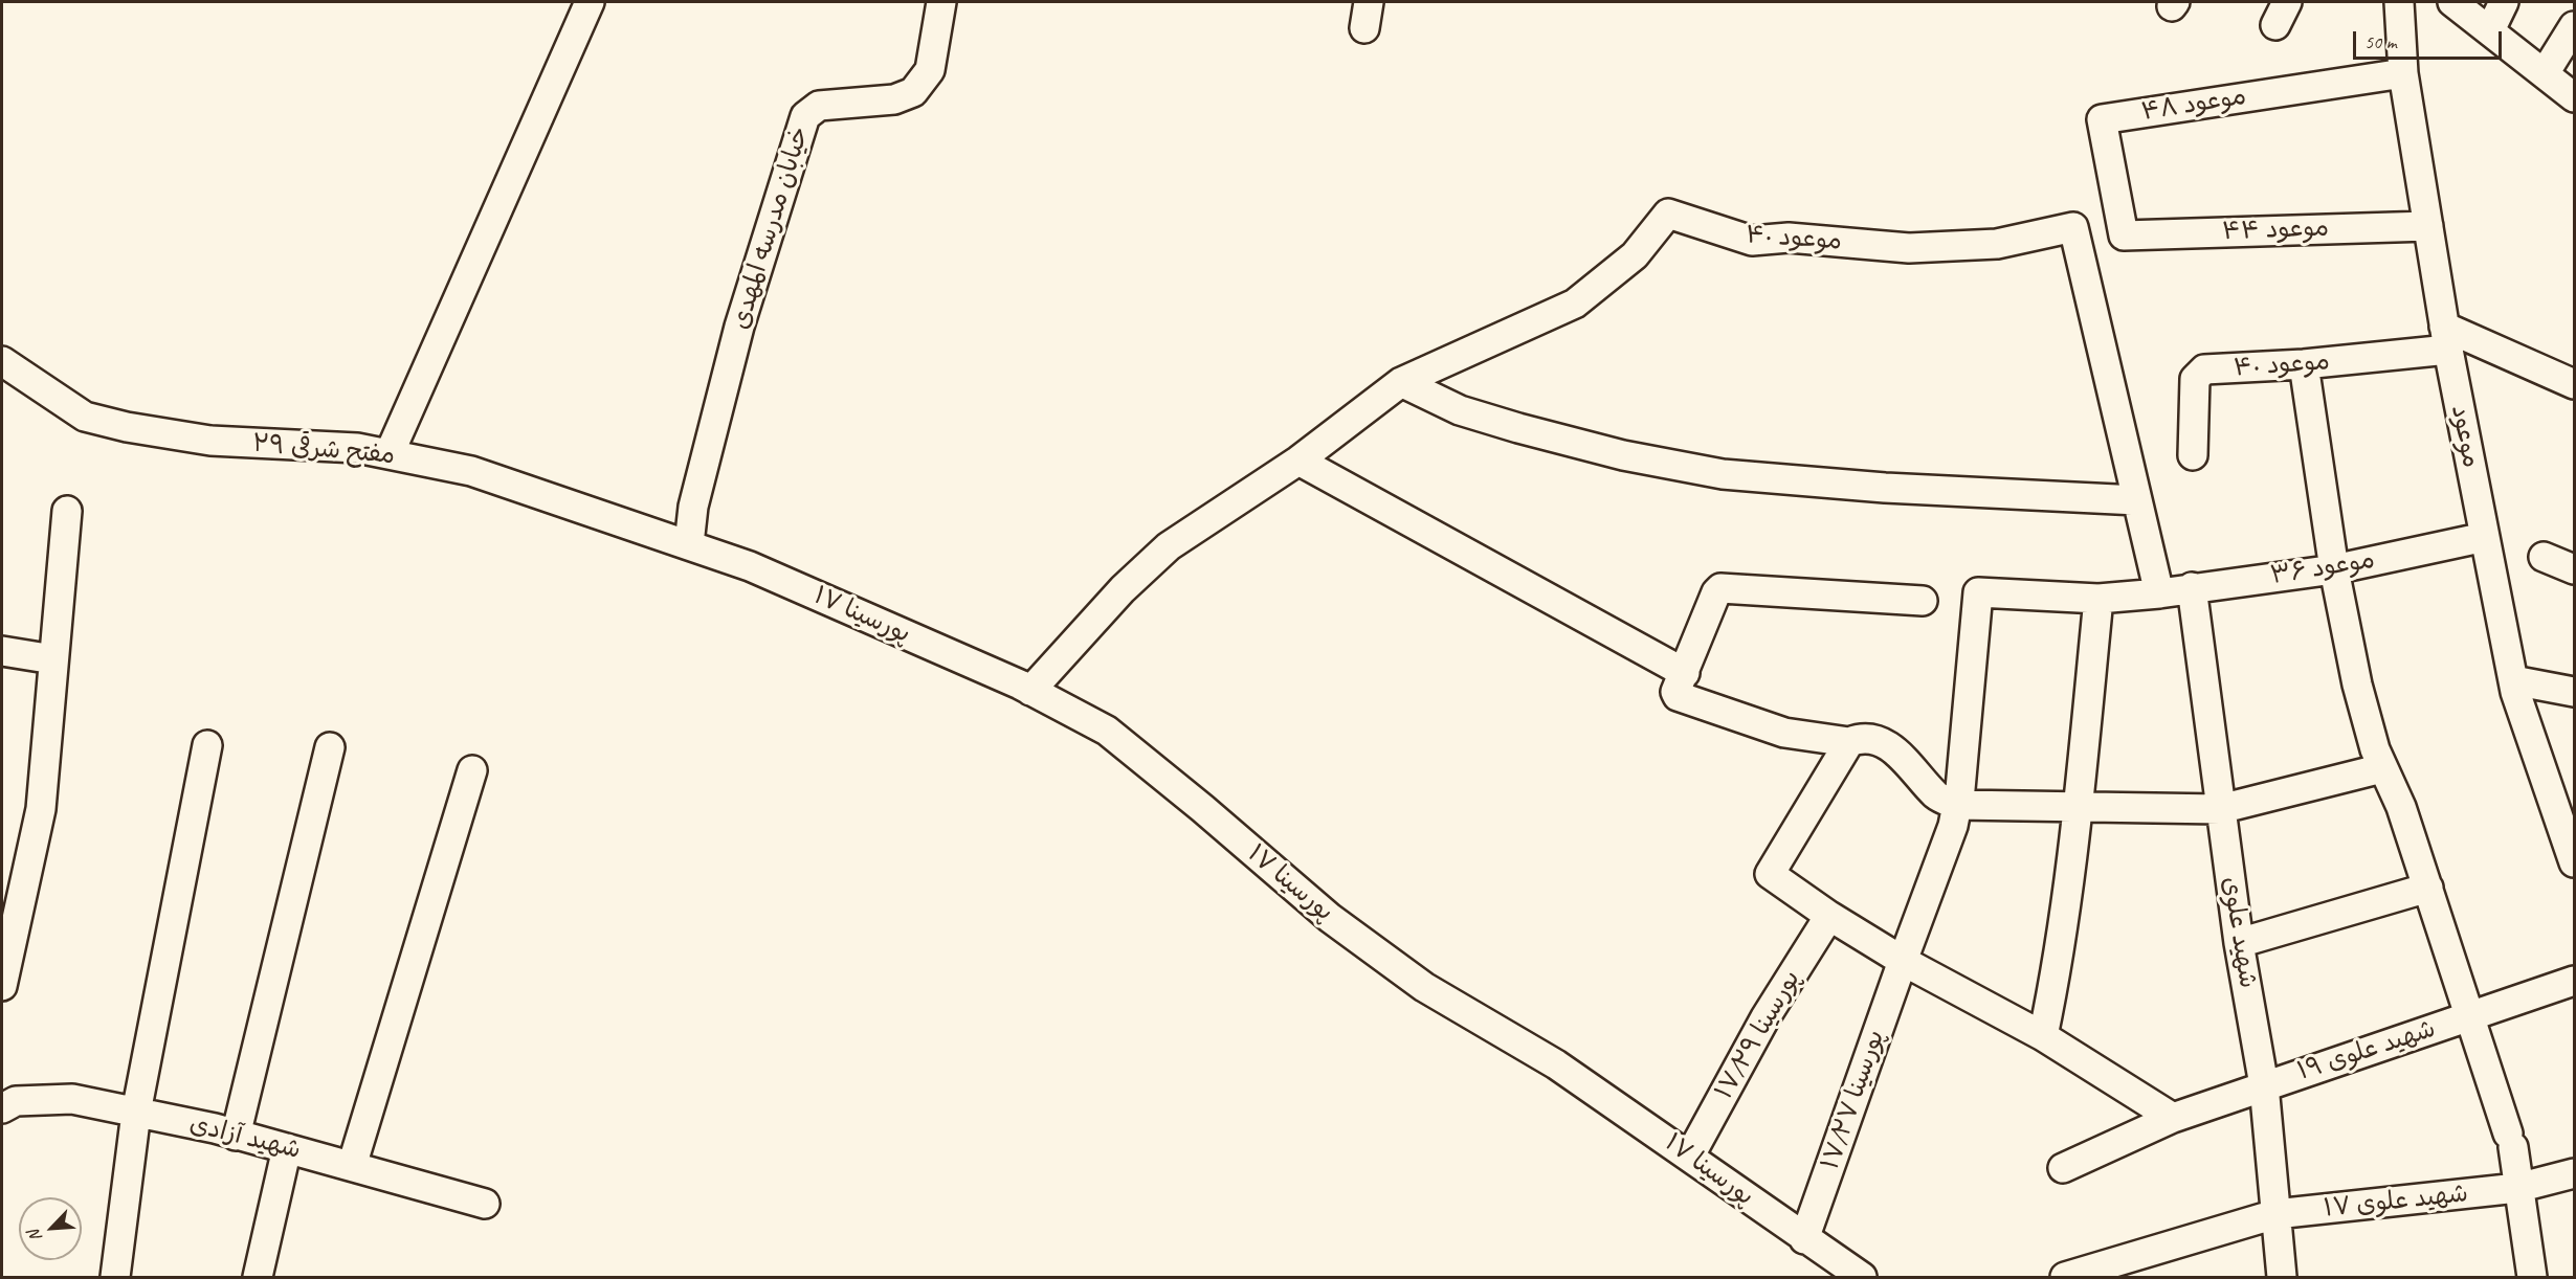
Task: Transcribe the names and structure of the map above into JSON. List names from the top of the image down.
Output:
{
  "streets": {
    "street": [
      "موعود ۴۸",
      "خیابان مدرسه المهدی",
      "موعود ۴۴",
      "موعود ۴۰",
      "موعود",
      "مفتح شرقی ۲۹",
      "موعود ۳۶",
      "پورسینا ۱۷",
      "شهید علوی",
      "پورسینا ۱۷/۲۹",
      "شهید علوی ۱۹",
      "پورسینا ۱۷/۲۷",
      "شهید آزادی",
      "شهید علوی ۱۷"
    ]
  },
  "crossings": [
    ["موعود ۴۸", "موعود ۴۴"],
    ["موعود ۴۸", "موعود"],
    ["خیابان مدرسه المهدی", "مفتح شرقی ۲۹"],
    ["خیابان مدرسه المهدی", "پورسینا ۱۷"],
    ["موعود ۴۴", "موعود"],
    ["موعود ۴۰", "موعود"],
    ["موعود", "موعود ۳۶"],
    ["مفتح شرقی ۲۹", "پورسینا ۱۷"],
    ["موعود ۳۶", "شهید علوی"],
    ["موعود ۳۶", "پورسینا ۱۷/۲۷"],
    ["پورسینا ۱۷", "پورسینا ۱۷/۲۹"],
    ["پورسینا ۱۷", "پورسینا ۱۷/۲۷"],
    ["شهید علوی", "شهید علوی ۱۹"],
    ["شهید علوی", "شهید علوی ۱۷"]
  ],
  "scale_bar": "50 m",
  "north": "bottom left"
}
